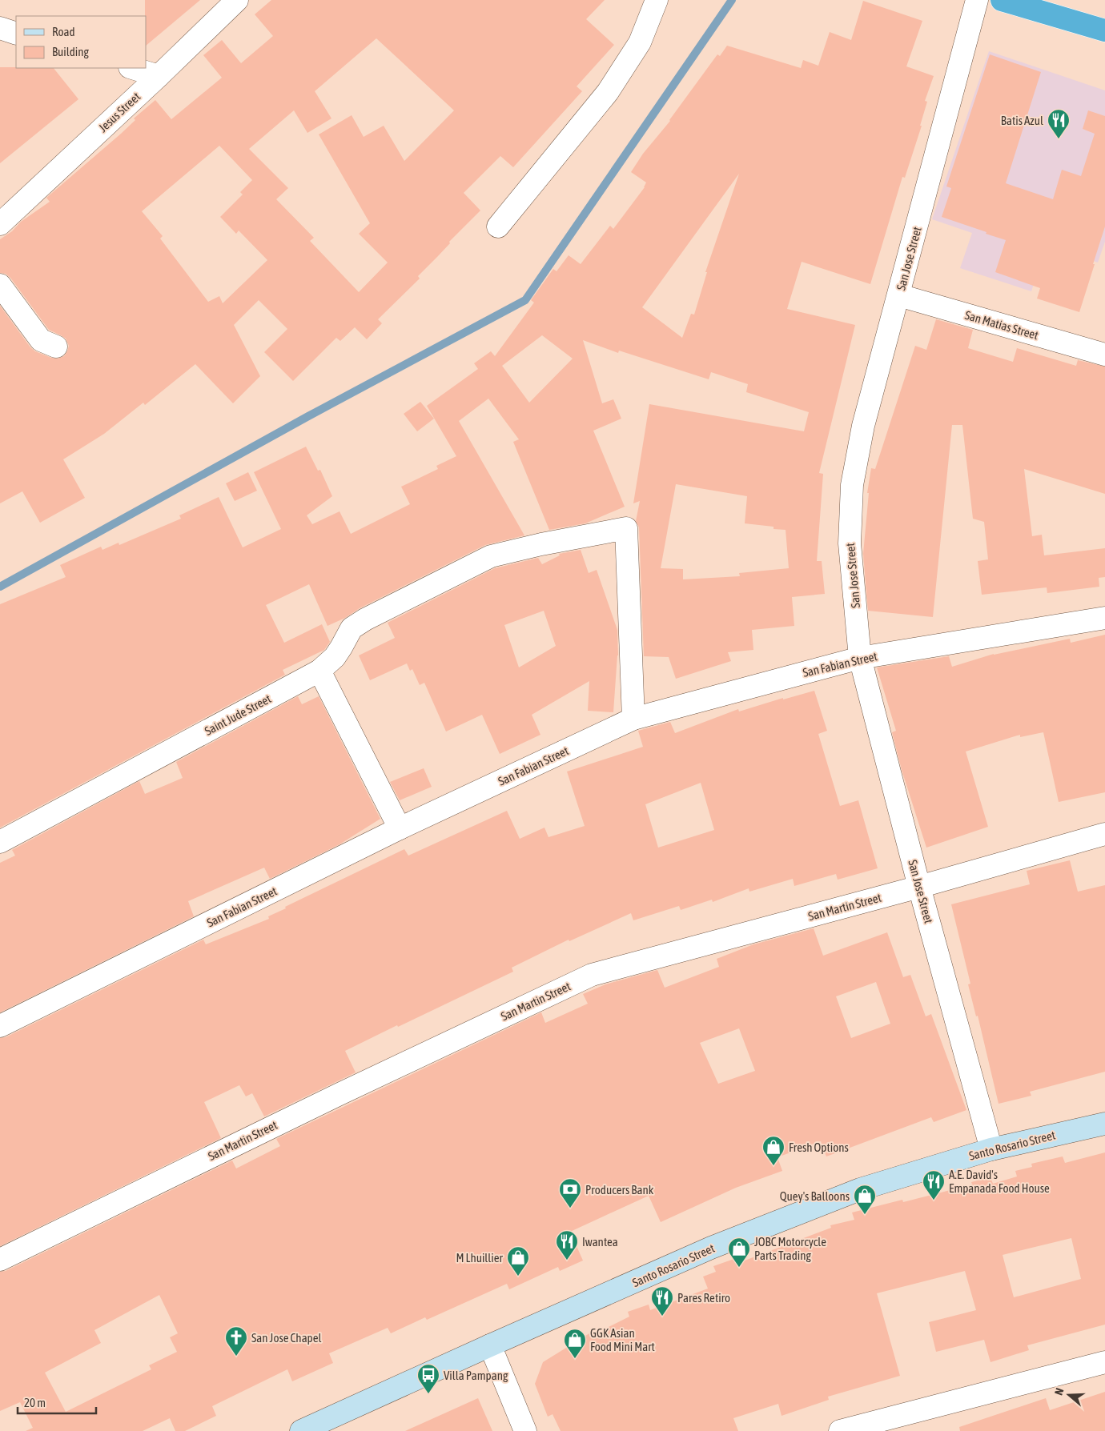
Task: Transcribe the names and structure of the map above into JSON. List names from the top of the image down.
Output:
{
  "streets": {
    "main road": ["Santo Rosario Street"],
    "street": [
      "Jesus Street",
      "San Jose Street",
      "San Matias Street",
      "San Fabian Street",
      "Saint Jude Street",
      "San Martin Street"
    ]
  },
  "crossings": [
    ["San Jose Street", "San Matias Street"],
    ["San Jose Street", "San Fabian Street"],
    ["San Jose Street", "San Martin Street"],
    ["San Jose Street", "Santo Rosario Street"],
    ["San Fabian Street", "Saint Jude Street"]
  ],
  "places": {
    "restaurant": [
      "Batis Azul",
      "A.E. David's Empanada Food House",
      "Iwantea",
      "Pares Retiro"
    ],
    "shop": [
      "Fresh Options",
      "Quey's Balloons",
      "JOBC Motorcycle Parts Trading",
      "M Lhuillier",
      "GGK Asian Food Mini Mart"
    ],
    "bank": ["Producers Bank"],
    "church": ["San Jose Chapel"],
    "bus stop": ["Villa Pampang"]
  },
  "legend": ["Road", "Building"],
  "scale_bar": "20 m",
  "north": "left"
}
